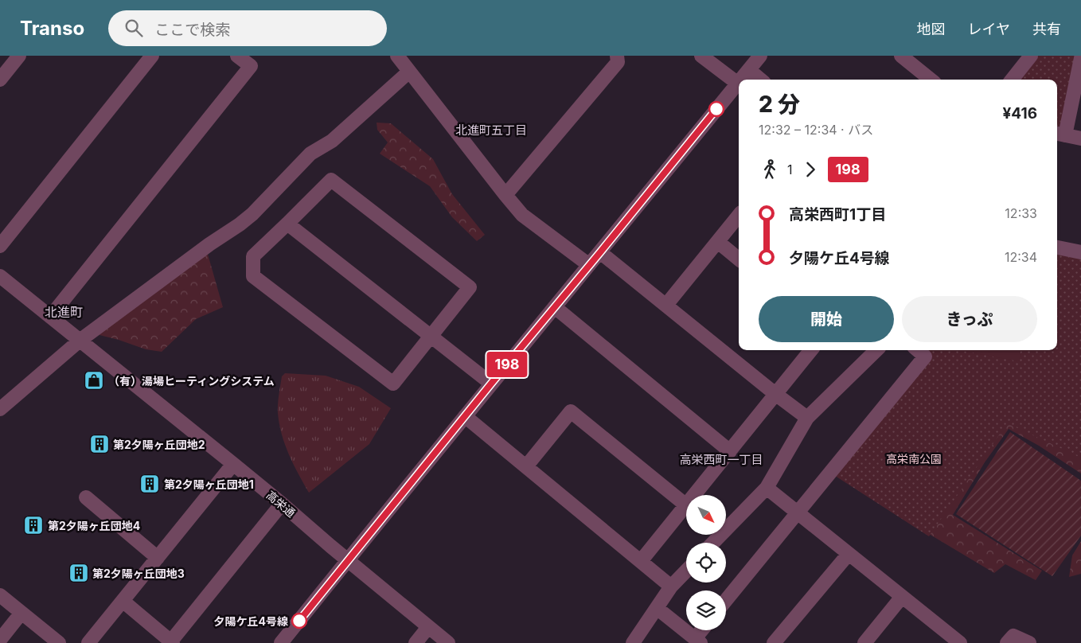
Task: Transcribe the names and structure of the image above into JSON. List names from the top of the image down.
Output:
{
  "streets": {
    "street": ["高栄通"]
  },
  "districts": ["北進町五丁目", "北進町", "高栄西町一丁目"],
  "parks": ["高栄南公園"],
  "places": {
    "shop": ["（有）湯場ヒーティングシステム"],
    "building": [
      "第2夕陽ヶ丘団地2",
      "第2夕陽ヶ丘団地1",
      "第2夕陽ヶ丘団地4",
      "第2夕陽ヶ丘団地3"
    ],
    "other": ["夕陽ケ丘4号線"]
  },
  "lines": ["bus line 198"],
  "north": "bottom right",
  "page": {
    "header": "Transo",
    "search": "ここで検索",
    "nav": ["地図", "レイヤ", "共有"],
    "on_map": "198",
    "heading": ["2 分", "12:32 – 12:34 · バス", "¥416"],
    "legs": ["1", "198"],
    "list": [
      {
        "name": "高栄西町1丁目",
        "value": "12:33"
      },
      {
        "name": "夕陽ケ丘4号線",
        "value": "12:34"
      }
    ],
    "buttons": ["開始", "きっぷ"]
  }
}
